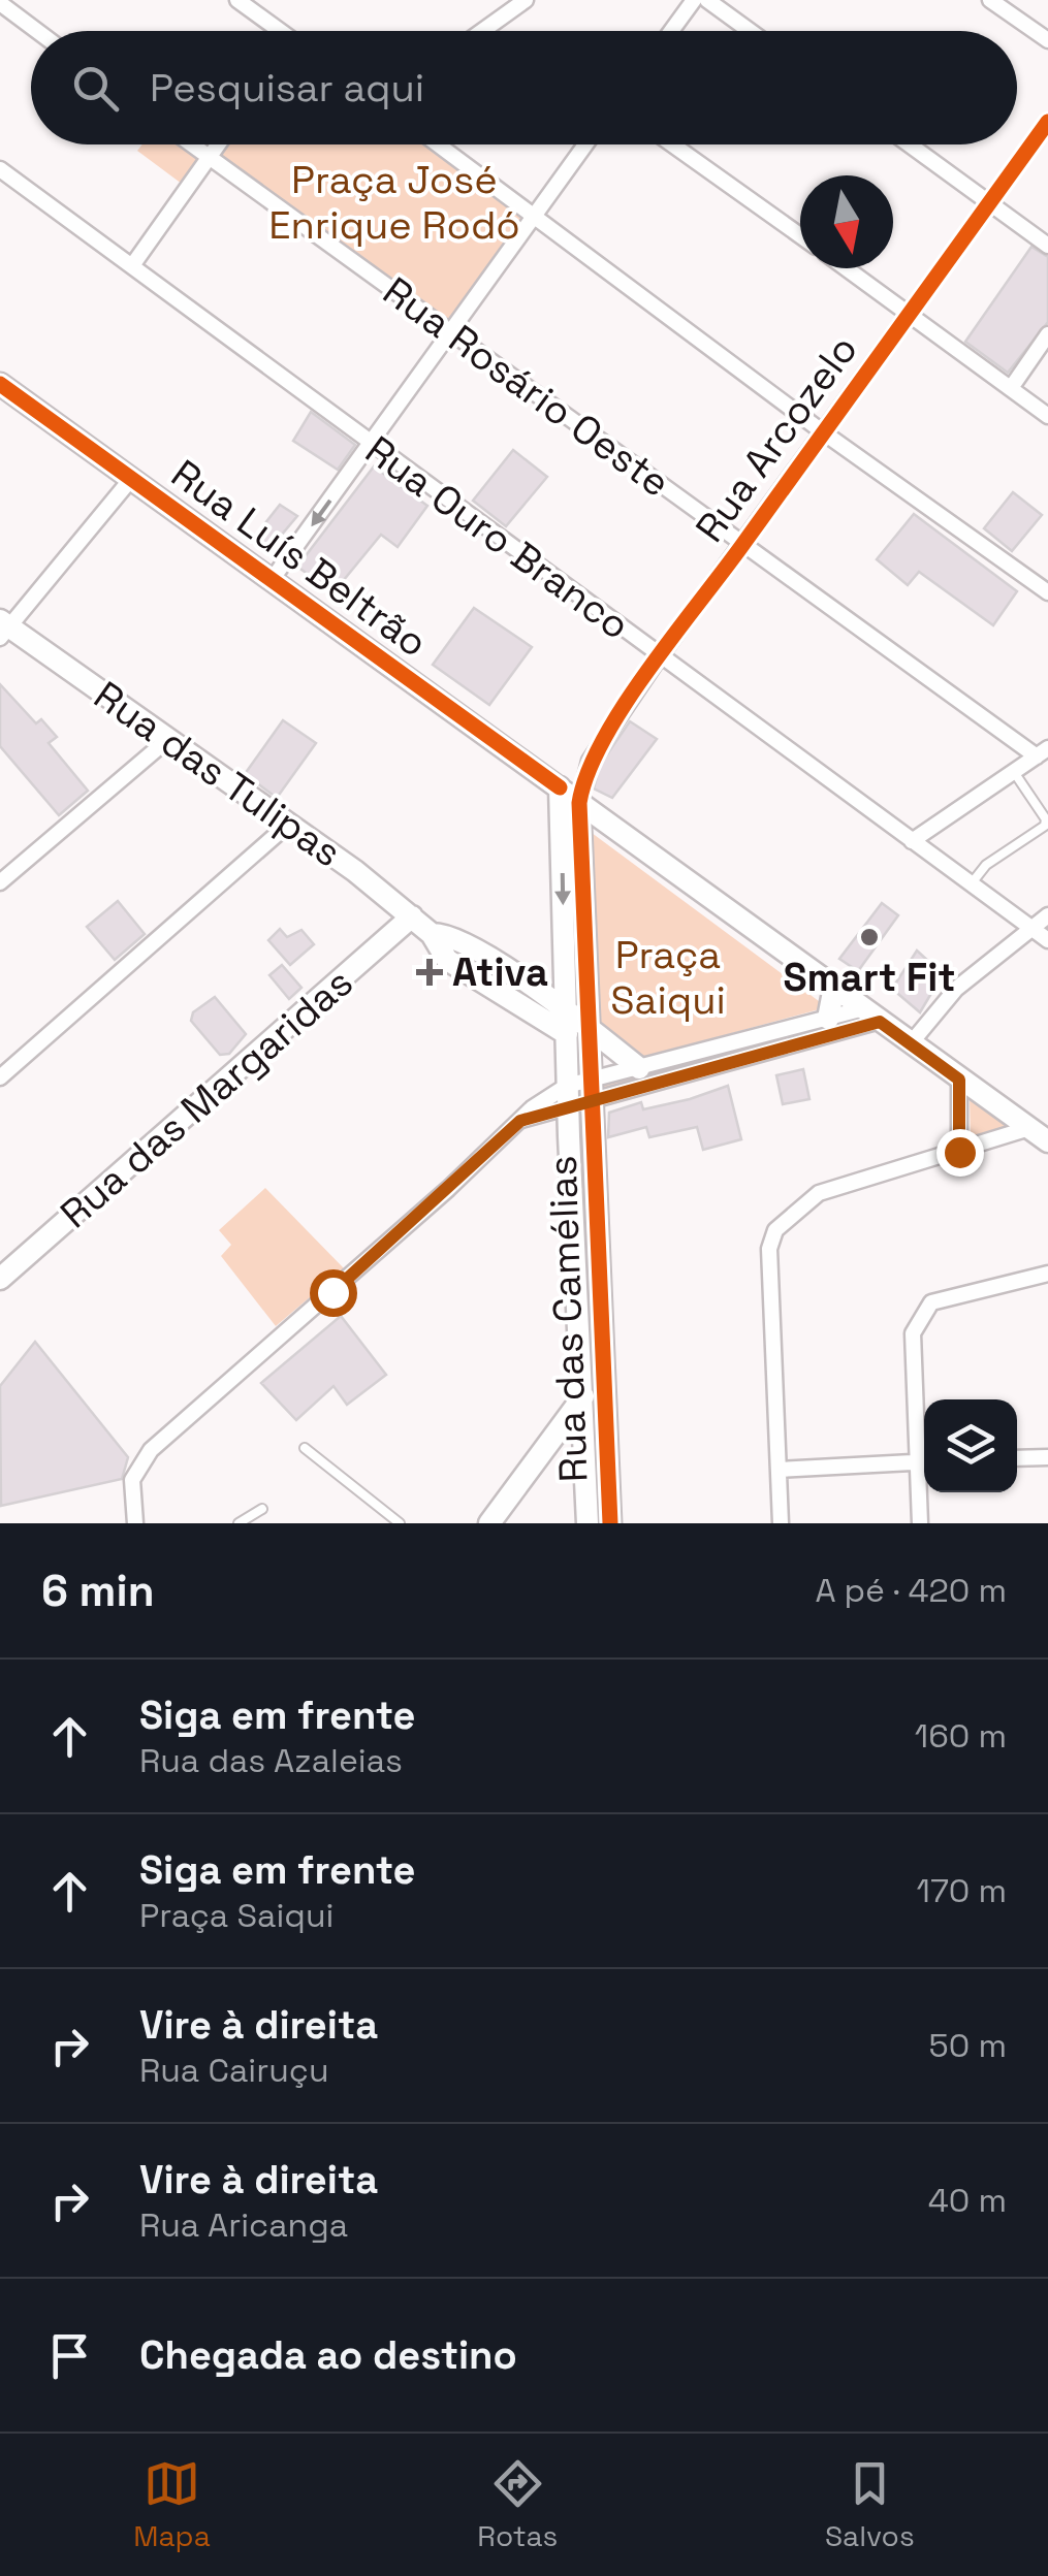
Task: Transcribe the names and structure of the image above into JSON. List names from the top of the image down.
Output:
{
  "streets": {
    "street": [
      "Rua Rosário Oeste",
      "Rua Arcozelo",
      "Rua Ouro Branco",
      "Rua Luís Beltrão",
      "Rua das Tulipas",
      "Rua das Margaridas",
      "Rua das Camélias"
    ]
  },
  "crossings": [
    ["Rua Rosário Oeste", "Rua Arcozelo"],
    ["Rua Arcozelo", "Rua Ouro Branco"],
    ["Rua Arcozelo", "Rua Luís Beltrão"],
    ["Rua Arcozelo", "Rua das Camélias"],
    ["Rua Luís Beltrão", "Rua das Camélias"],
    ["Rua das Tulipas", "Rua das Margaridas"],
    ["Rua das Tulipas", "Rua das Camélias"]
  ],
  "parks": ["Praça José Enrique Rodó", "Praça Saiqui"],
  "places": {
    "other": ["Smart Fit"],
    "health": ["Ativa"]
  },
  "north": "bottom",
  "page": {
    "search": "Pesquisar aqui",
    "heading": ["6 min", "A pé · 420 m"],
    "list": [
      ["Siga em frente", "Rua das Azaleias", "160 m"],
      ["Siga em frente", "Praça Saiqui", "170 m"],
      ["Vire à direita", "Rua Cairuçu", "50 m"],
      ["Vire à direita", "Rua Aricanga", "40 m"],
      "Chegada ao destino"
    ],
    "nav": ["Mapa", "Rotas", "Salvos"]
  }
}
